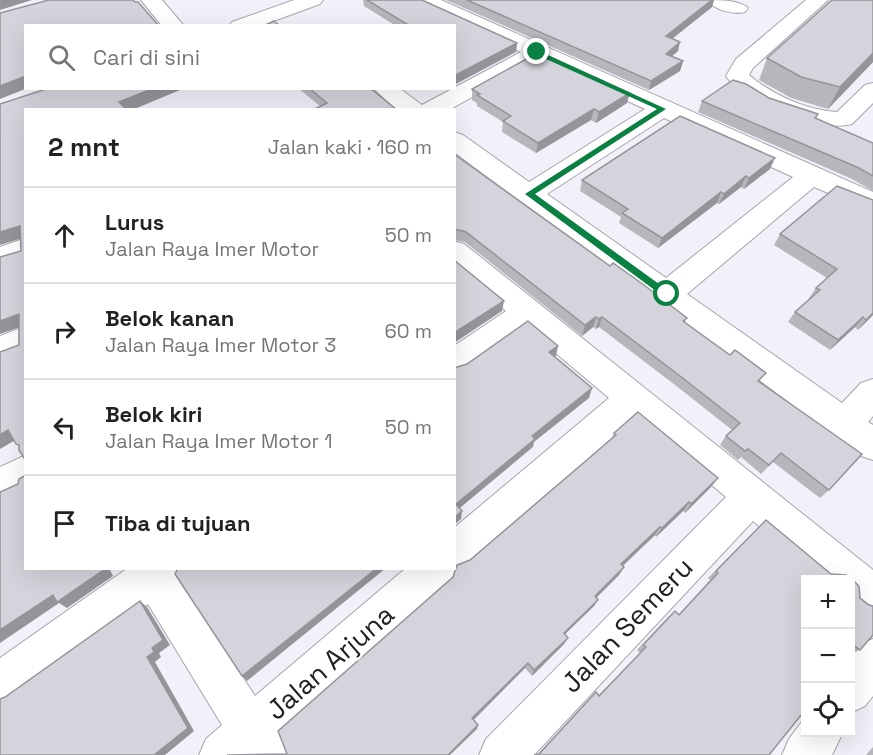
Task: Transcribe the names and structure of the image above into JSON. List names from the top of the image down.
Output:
{
  "streets": {
    "street": ["Jalan Semeru", "Jalan Arjuna"]
  },
  "page": {
    "search": "Cari di sini",
    "heading": ["2 mnt", "Jalan kaki · 160 m"],
    "list": [
      ["Lurus", "Jalan Raya Imer Motor", "50 m"],
      ["Belok kanan", "Jalan Raya Imer Motor 3", "60 m"],
      ["Belok kiri", "Jalan Raya Imer Motor 1", "50 m"],
      "Tiba di tujuan"
    ],
    "map_buttons": ["+", "−"]
  }
}
